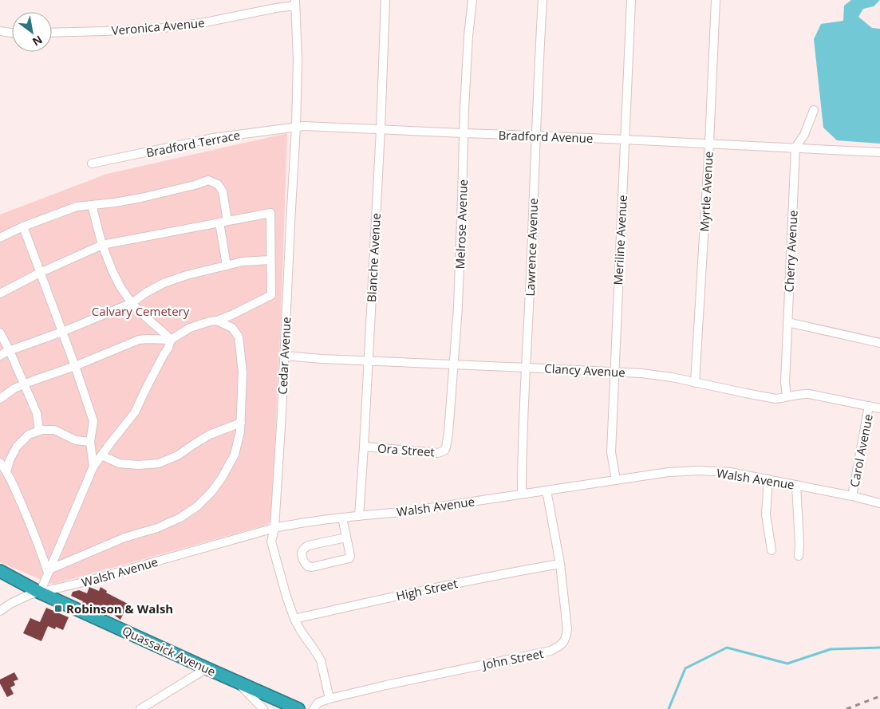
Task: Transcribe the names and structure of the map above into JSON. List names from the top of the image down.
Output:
{
  "streets": {
    "highway": ["Quassaick Avenue"],
    "street": [
      "Veronica Avenue",
      "Bradford Avenue",
      "Bradford Terrace",
      "Myrtle Avenue",
      "Melrose Avenue",
      "Meriline Avenue",
      "Lawrence Avenue",
      "Cherry Avenue",
      "Blanche Avenue",
      "Cedar Avenue",
      "Clancy Avenue",
      "Ora Street",
      "Carol Avenue",
      "Walsh Avenue",
      "High Street",
      "John Street"
    ]
  },
  "crossings": [
    ["Veronica Avenue", "Cedar Avenue"],
    ["Bradford Avenue", "Bradford Terrace"],
    ["Bradford Avenue", "Myrtle Avenue"],
    ["Bradford Avenue", "Melrose Avenue"],
    ["Bradford Avenue", "Meriline Avenue"],
    ["Bradford Avenue", "Lawrence Avenue"],
    ["Bradford Avenue", "Cherry Avenue"],
    ["Bradford Avenue", "Blanche Avenue"],
    ["Bradford Avenue", "Cedar Avenue"],
    ["Bradford Terrace", "Cedar Avenue"],
    ["Myrtle Avenue", "Clancy Avenue"],
    ["Melrose Avenue", "Clancy Avenue"],
    ["Melrose Avenue", "Ora Street"],
    ["Meriline Avenue", "Clancy Avenue"],
    ["Meriline Avenue", "Walsh Avenue"],
    ["Lawrence Avenue", "Clancy Avenue"],
    ["Lawrence Avenue", "Walsh Avenue"],
    ["Cherry Avenue", "Clancy Avenue"],
    ["Blanche Avenue", "Clancy Avenue"],
    ["Blanche Avenue", "Ora Street"],
    ["Blanche Avenue", "Walsh Avenue"],
    ["Cedar Avenue", "Clancy Avenue"],
    ["Cedar Avenue", "Walsh Avenue"],
    ["Cedar Avenue", "High Street"],
    ["Cedar Avenue", "John Street"],
    ["Clancy Avenue", "Carol Avenue"],
    ["Carol Avenue", "Walsh Avenue"],
    ["Walsh Avenue", "Quassaick Avenue"],
    ["Walsh Avenue", "John Street"],
    ["High Street", "John Street"]
  ],
  "parks": ["Calvary Cemetery"],
  "places": {
    "transit": ["Robinson & Walsh"]
  },
  "north": "bottom right"
}
